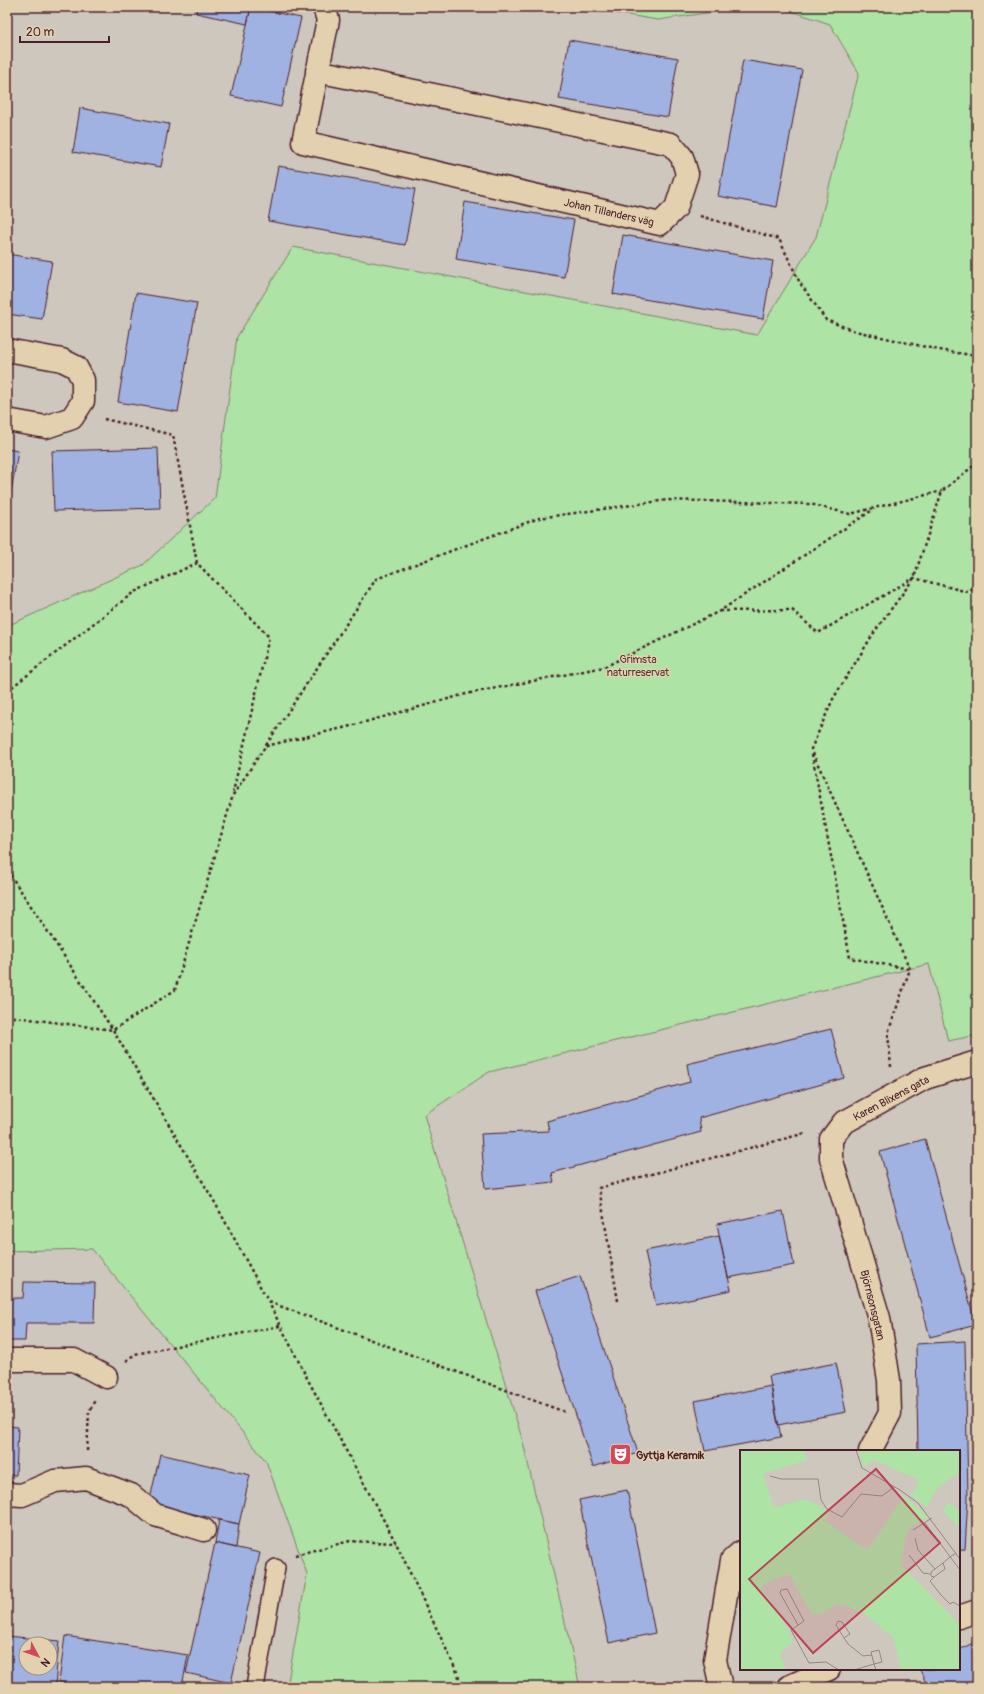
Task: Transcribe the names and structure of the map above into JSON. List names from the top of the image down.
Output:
{
  "streets": {
    "street": ["Johan Tillanders väg", "Karen Blixens gata", "Björnsonsgatan"]
  },
  "crossings": [
    ["Karen Blixens gata", "Björnsonsgatan"]
  ],
  "parks": ["Grimsta naturreservat"],
  "places": {
    "theatre": ["Gyttja Keramik"]
  },
  "scale_bar": "20 m",
  "north": "bottom right"
}
